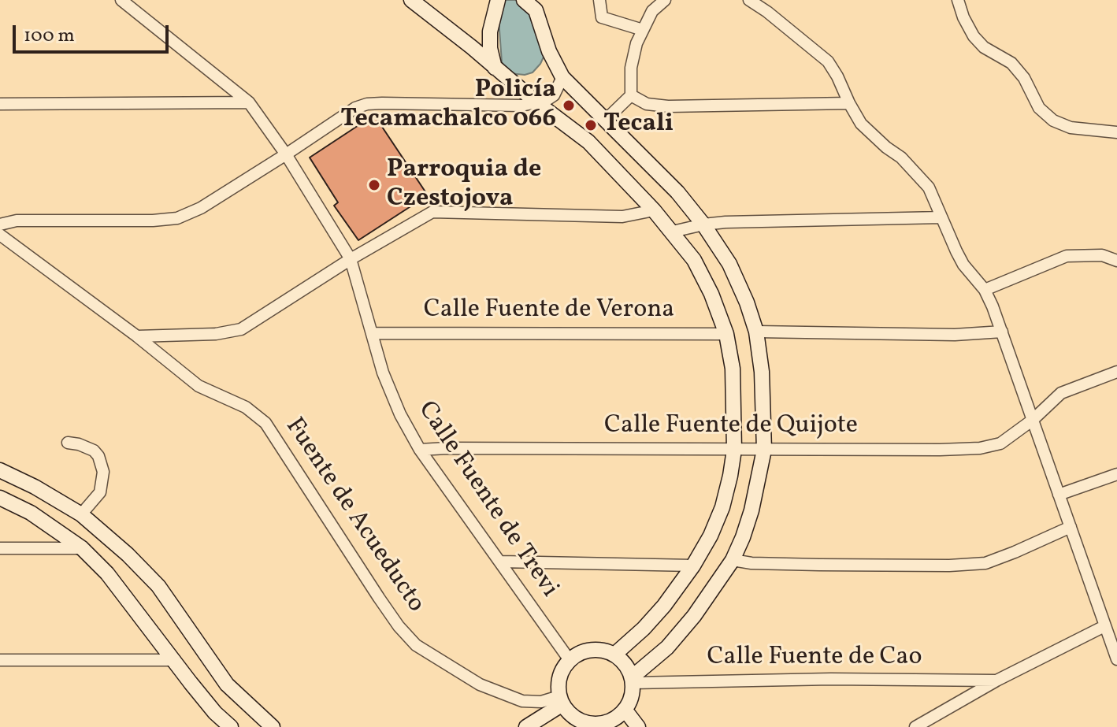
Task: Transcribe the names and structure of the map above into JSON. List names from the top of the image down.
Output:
{
  "streets": {
    "street": [
      "Calle Fuente de Verona",
      "Calle Fuente de Quijote",
      "Calle Fuente de Trevi",
      "Fuente de Acueducto",
      "Calle Fuente de Cao"
    ]
  },
  "crossings": [
    ["Calle Fuente de Verona", "Calle Fuente de Trevi"],
    ["Calle Fuente de Quijote", "Calle Fuente de Trevi"],
    ["Calle Fuente de Trevi", "Fuente de Acueducto"],
    ["Calle Fuente de Trevi", "Calle Fuente de Cao"],
    ["Fuente de Acueducto", "Calle Fuente de Cao"]
  ],
  "places": ["Policía Tecamachalco 066", "Tecali", "Parroquia de Czestojova"],
  "scale_bar": "100 m"
}
